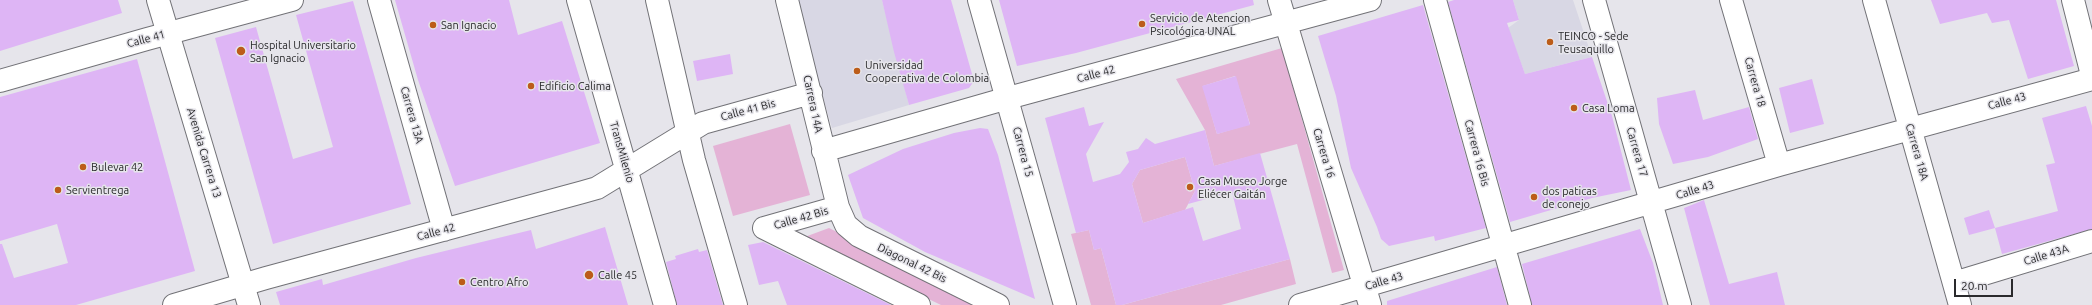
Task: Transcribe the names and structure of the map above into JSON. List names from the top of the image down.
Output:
{
  "streets": {
    "street": [
      "Calle 41",
      "Calle 42",
      "Carrera 18",
      "Calle 43",
      "Carrera 14A",
      "Calle 41 Bis",
      "Carrera 13A",
      "TransMilenio",
      "Carrera 15",
      "Carrera 17",
      "Carrera 18A",
      "Avenida Carrera 13",
      "Carrera 16",
      "Carrera 16 Bis",
      "Calle 42 Bis",
      "Calle 43A",
      "Diagonal 42 Bis"
    ]
  },
  "crossings": [
    ["Calle 41", "Avenida Carrera 13"],
    ["Calle 42", "Carrera 14A"],
    ["Calle 42", "Calle 41 Bis"],
    ["Calle 42", "Carrera 13A"],
    ["Calle 42", "TransMilenio"],
    ["Calle 42", "Carrera 15"],
    ["Calle 42", "Avenida Carrera 13"],
    ["Calle 42", "Carrera 16"],
    ["Carrera 18", "Calle 43"],
    ["Calle 43", "Carrera 17"],
    ["Calle 43", "Carrera 18A"],
    ["Calle 43", "Carrera 16"],
    ["Calle 43", "Carrera 16 Bis"],
    ["Carrera 14A", "Calle 41 Bis"],
    ["Carrera 14A", "Calle 42 Bis"],
    ["Carrera 14A", "Diagonal 42 Bis"],
    ["Carrera 18A", "Calle 43A"],
    ["Calle 42 Bis", "Diagonal 42 Bis"]
  ],
  "places": [
    "Servicio de Atencion Psicológica UNAL",
    "San Ignacio",
    "TEINCO - Sede Teusaquillo",
    "Hospital Universitario San Ignacio",
    "Universidad Cooperativa de Colombia",
    "Edificio Calima",
    "Casa Loma",
    "Bulevar 42",
    "Casa Museo Jorge Eliécer Gaitán",
    "Servientrega",
    "dos paticas de conejo",
    "Calle 45",
    "Centro Afro"
  ],
  "scale_bar": "20 m"
}
